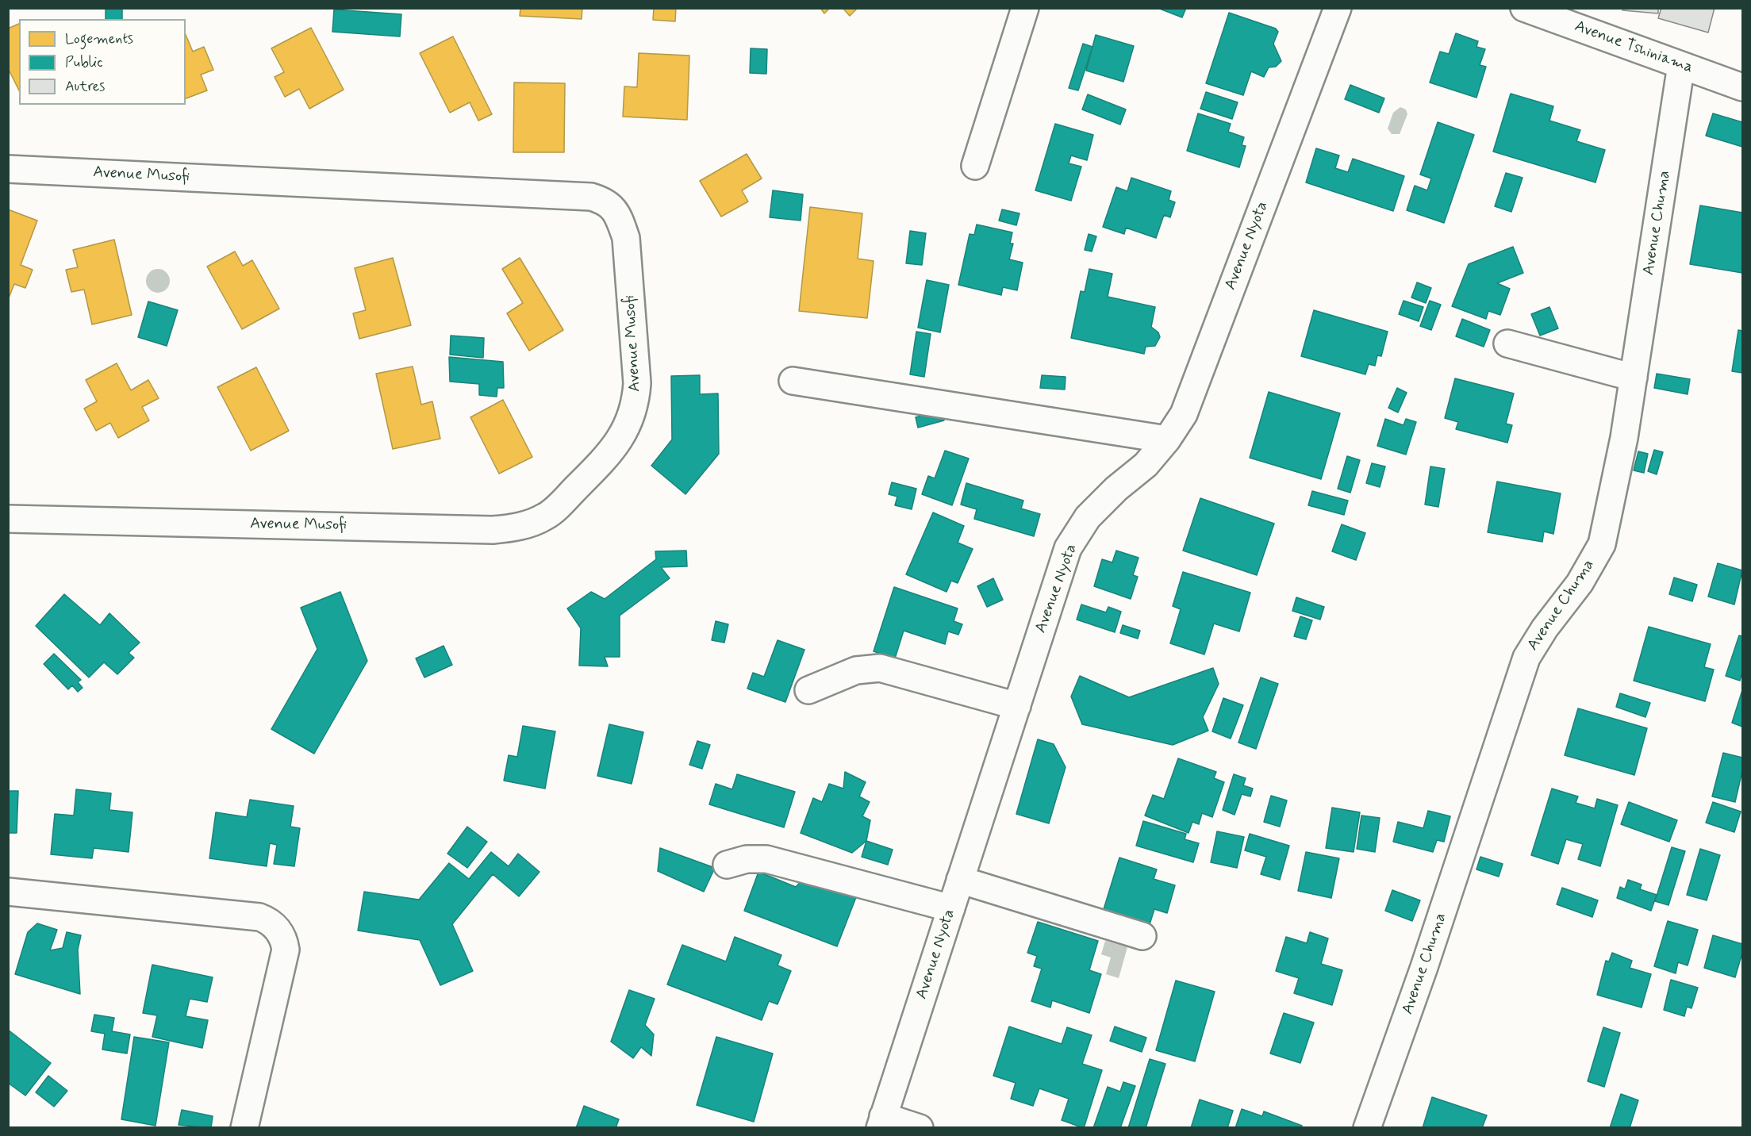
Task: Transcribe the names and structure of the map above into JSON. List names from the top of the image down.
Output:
{
  "streets": {
    "street": [
      "Avenue Tshiniama",
      "Avenue Musofi",
      "Avenue Chuma",
      "Avenue Nyota"
    ]
  },
  "crossings": [
    ["Avenue Tshiniama", "Avenue Chuma"]
  ],
  "legend": ["Logements", "Public", "Autres"]
}
